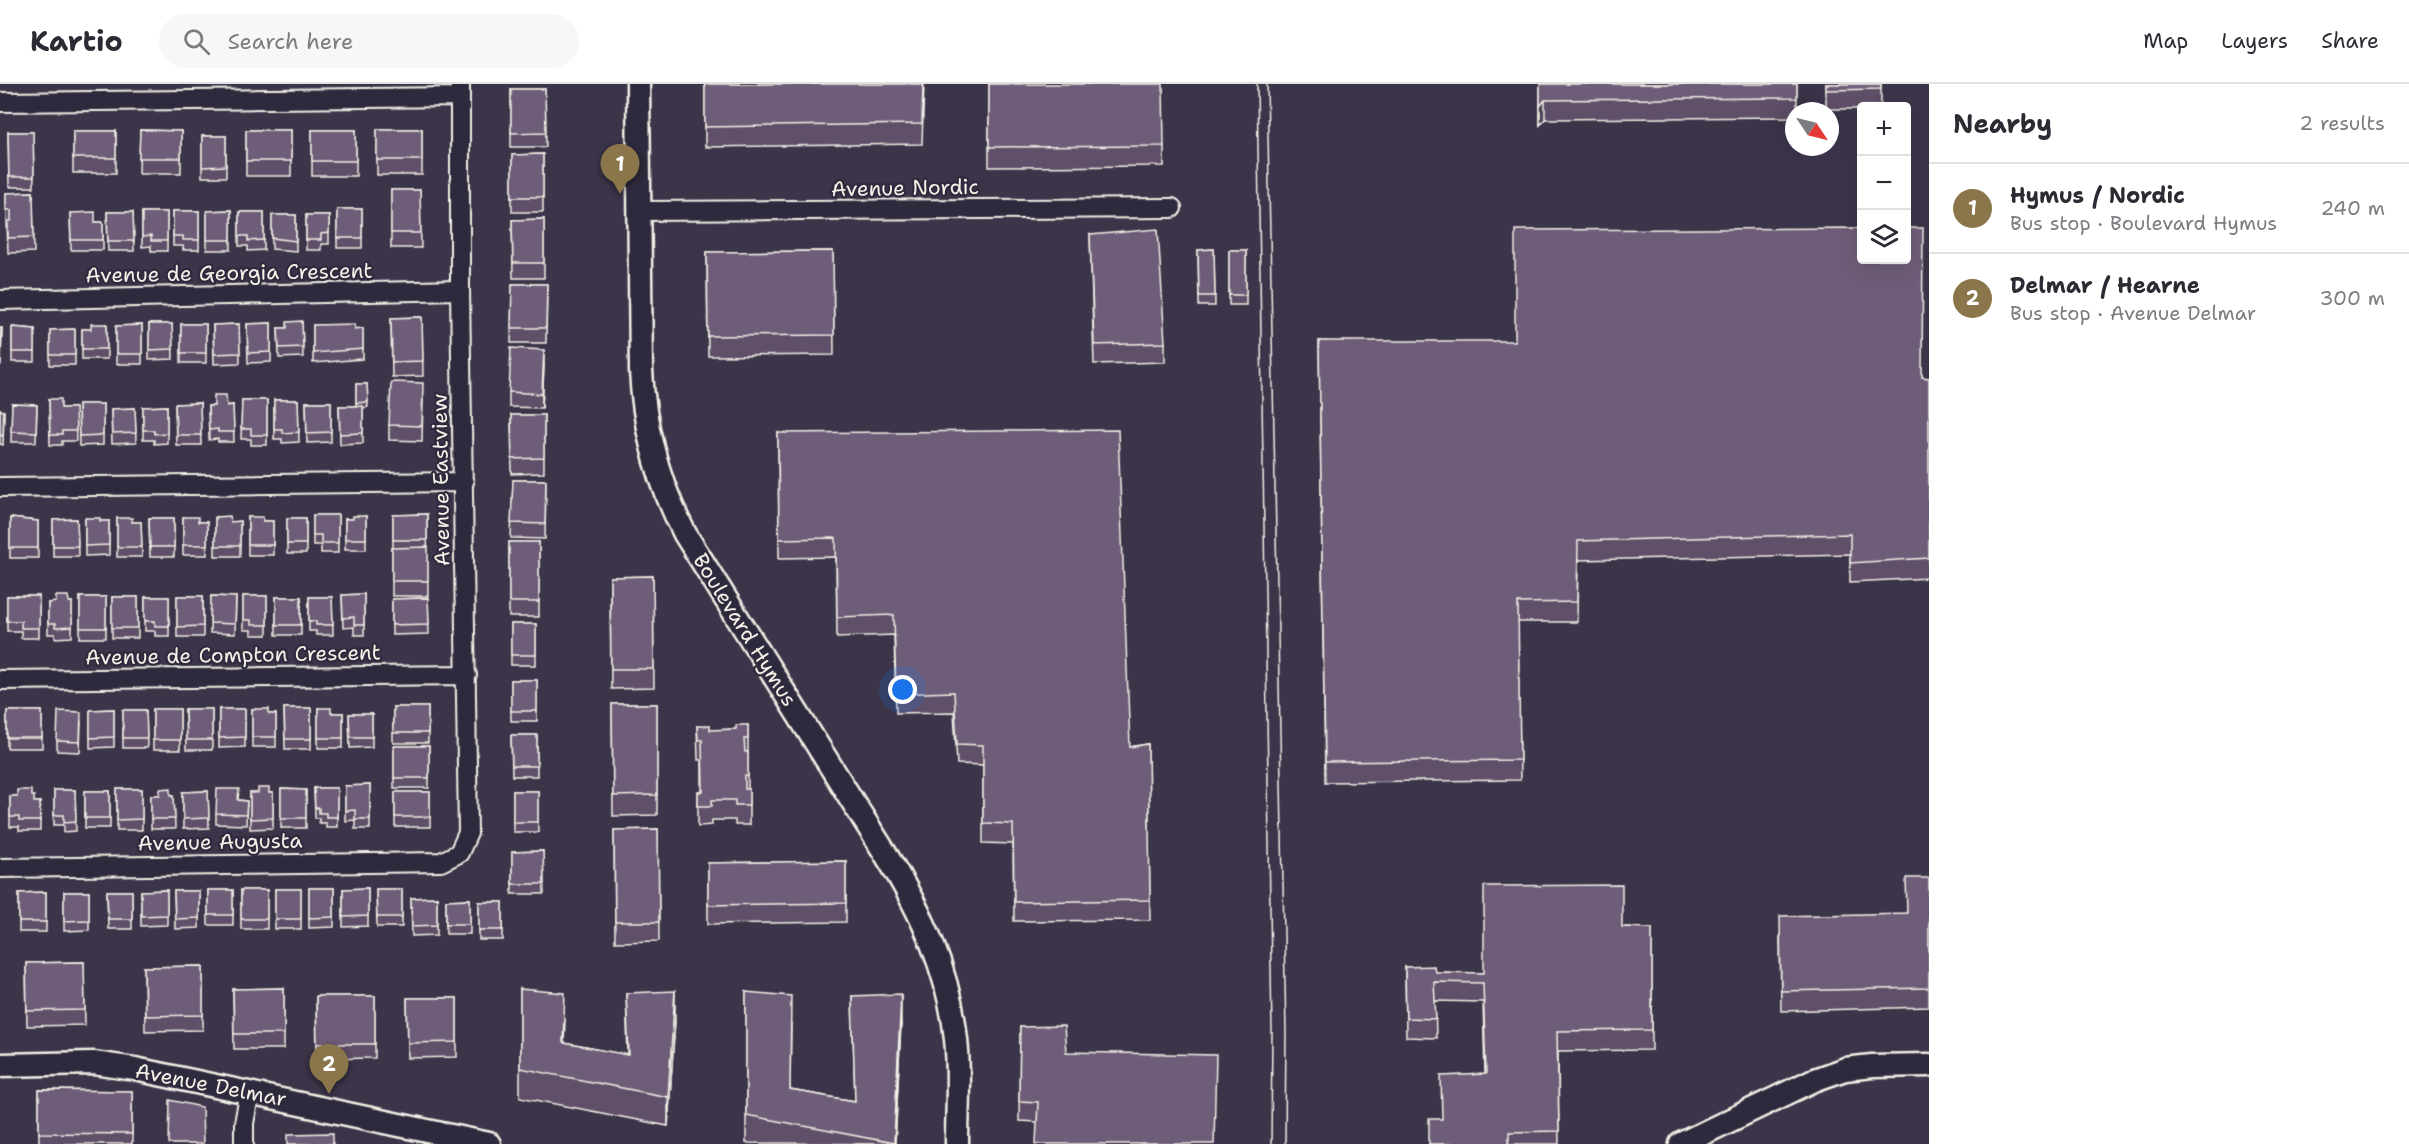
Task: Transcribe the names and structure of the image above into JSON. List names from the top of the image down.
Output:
{
  "streets": {
    "street": [
      "Avenue Nordic",
      "Avenue de Georgia Crescent",
      "Avenue Eastview",
      "Boulevard Hymus",
      "Avenue de Compton Crescent",
      "Avenue Augusta",
      "Avenue Delmar"
    ]
  },
  "crossings": [
    ["Avenue Nordic", "Boulevard Hymus"],
    ["Avenue de Georgia Crescent", "Avenue Eastview"],
    ["Avenue Eastview", "Avenue de Compton Crescent"],
    ["Avenue Eastview", "Avenue Augusta"]
  ],
  "north": "bottom right",
  "page": {
    "header": "Kartio",
    "search": "Search here",
    "nav": ["Map", "Layers", "Share"],
    "heading": ["Nearby", "2 results"],
    "map_buttons": ["+", "−"],
    "pins": ["1", "2"],
    "list": [
      {
        "mark": "1",
        "name": "Hymus / Nordic",
        "note": "Bus stop · Boulevard Hymus",
        "value": "240 m"
      },
      {
        "mark": "2",
        "name": "Delmar / Hearne",
        "note": "Bus stop · Avenue Delmar",
        "value": "300 m"
      }
    ]
  }
}
